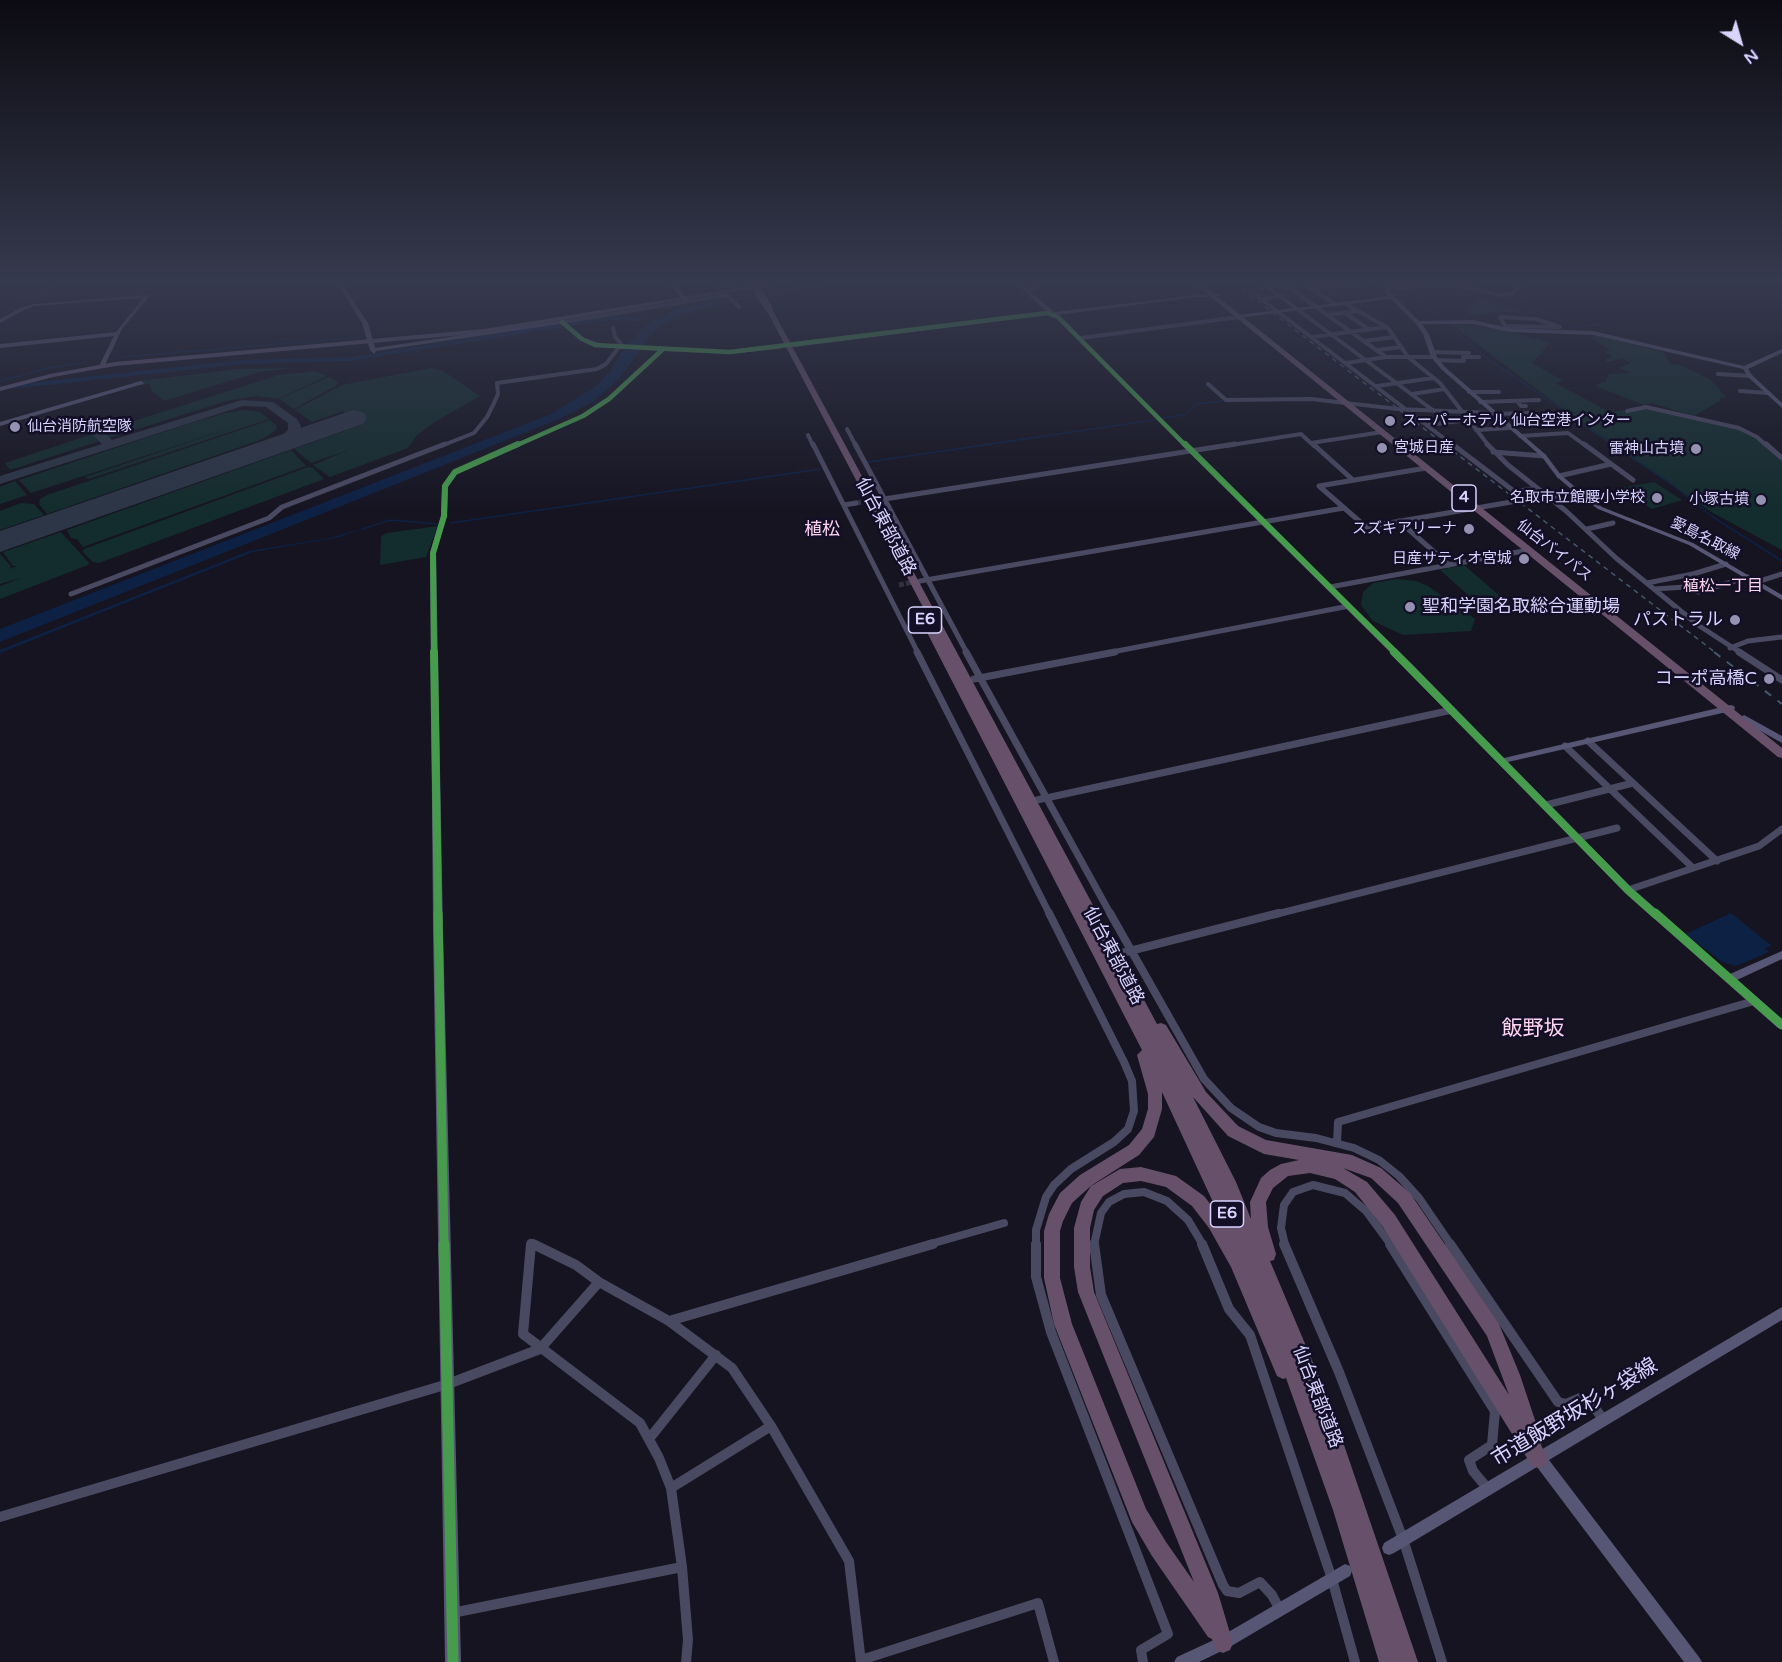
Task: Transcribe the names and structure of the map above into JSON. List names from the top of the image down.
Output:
{
  "streets": {
    "highway": [
      "4",
      "仙台東部道路",
      "仙台バイパス",
      "E6"
    ],
    "street": ["愛島名取線", "市道飯野坂杉ヶ袋線"]
  },
  "districts": ["植松", "植松一丁目", "飯野坂"],
  "places": [
    "スーパーホテル 仙台空港インター",
    "仙台消防航空隊",
    "宮城日産",
    "雷神山古墳",
    "名取市立館腰小学校",
    "小塚古墳",
    "スズキアリーナ",
    "日産サティオ宮城",
    "聖和学園名取総合運動場",
    "パストラル",
    "コーポ高橋C"
  ],
  "north": "bottom right"
}
